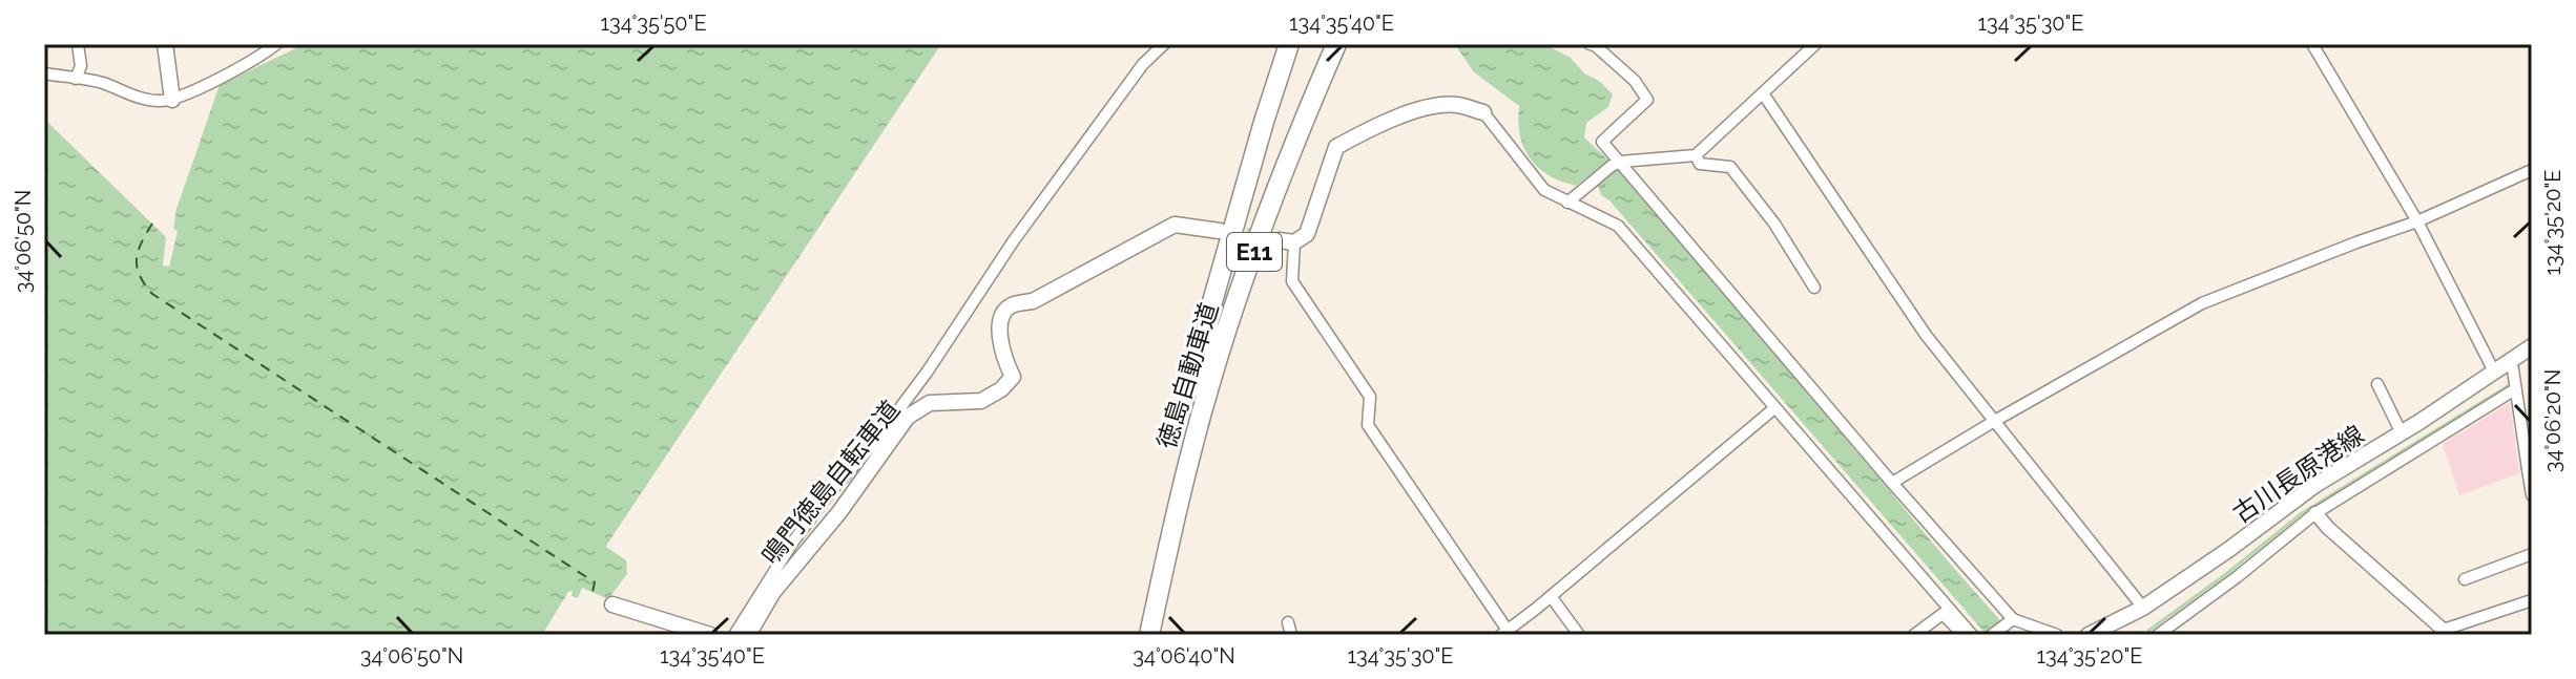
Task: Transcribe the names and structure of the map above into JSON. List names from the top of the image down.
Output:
{
  "streets": {
    "highway": ["E11", "徳島自動車道"],
    "main road": ["古川長原港線", "鳴門徳島自転車道"]
  },
  "coordinates": [
    "134°35'50\"E",
    "134°35'40\"E",
    "134°35'30\"E",
    "134°35'20\"E",
    "34°06'50\"N",
    "34°06'20\"N",
    "34°06'40\"N"
  ]
}
